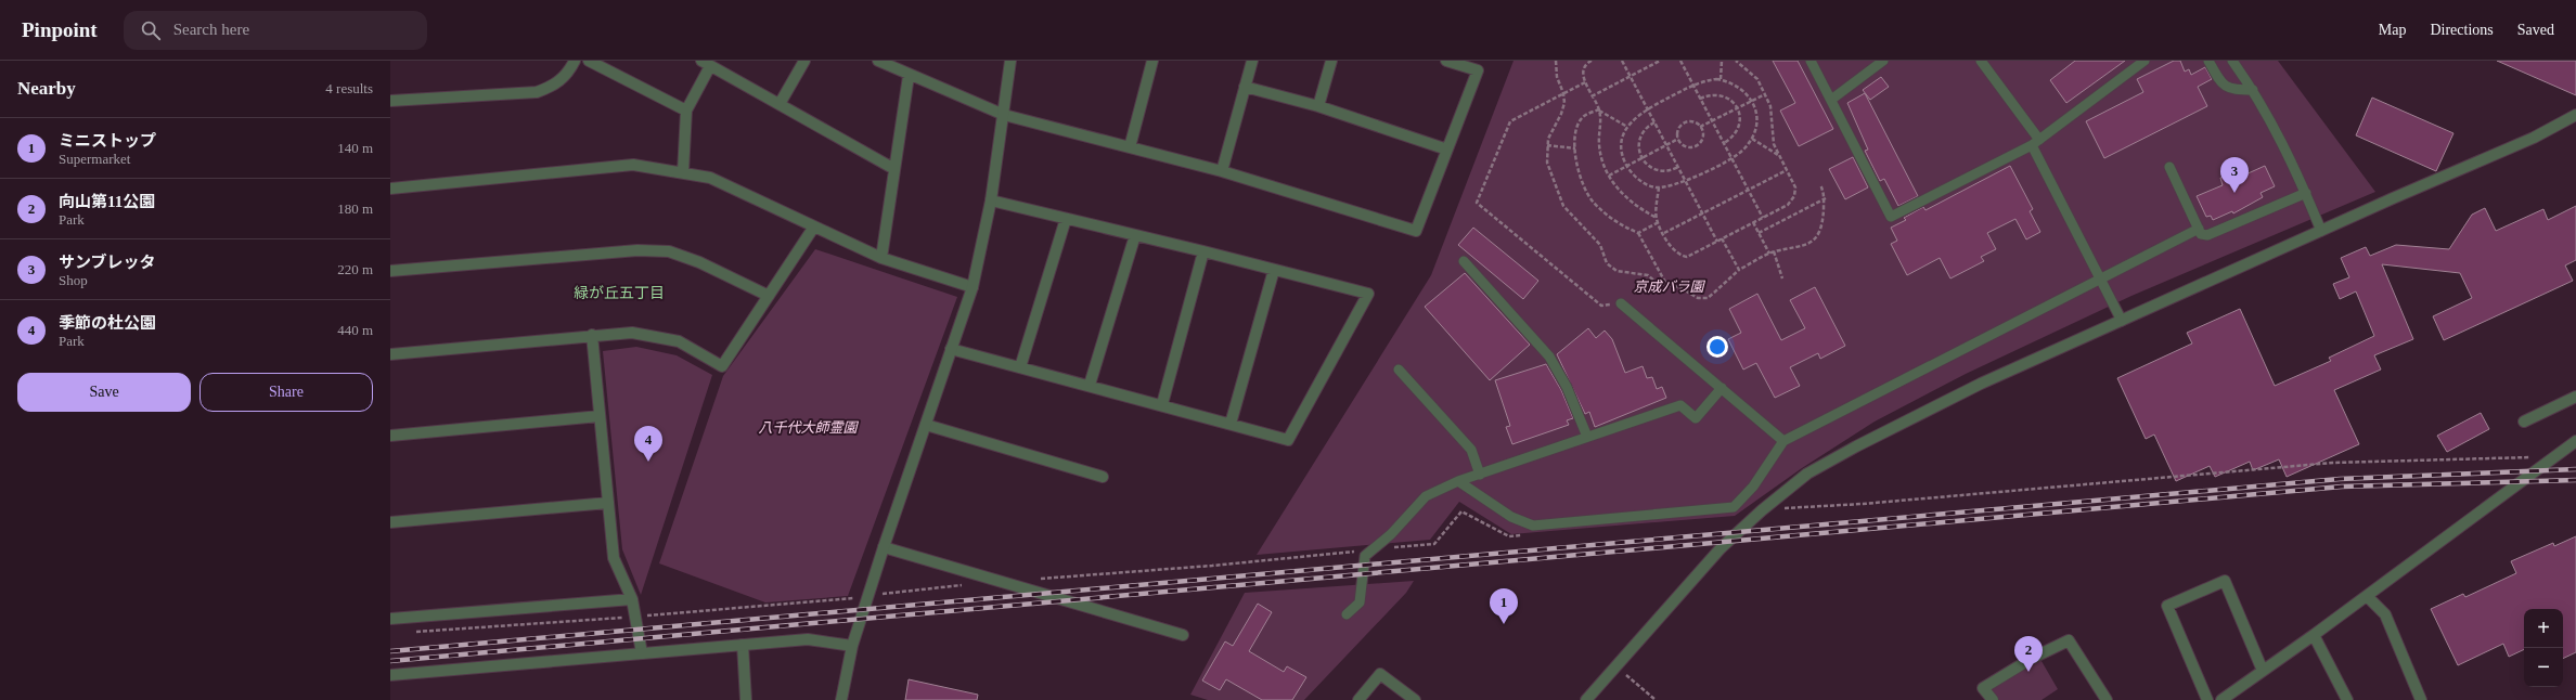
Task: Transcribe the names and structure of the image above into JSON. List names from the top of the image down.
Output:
{
  "districts": ["緑が丘五丁目"],
  "parks": ["京成バラ園", "八千代大師霊園"],
  "page": {
    "header": "Pinpoint",
    "search": "Search here",
    "nav": ["Map", "Directions", "Saved"],
    "heading": ["Nearby", "4 results"],
    "list": [
      {
        "mark": "1",
        "name": "ミニストップ",
        "note": "Supermarket",
        "value": "140 m"
      },
      {
        "mark": "2",
        "name": "向山第11公園",
        "note": "Park",
        "value": "180 m"
      },
      {
        "mark": "3",
        "name": "サンブレッタ",
        "note": "Shop",
        "value": "220 m"
      },
      {
        "mark": "4",
        "name": "季節の杜公園",
        "note": "Park",
        "value": "440 m"
      }
    ],
    "pins": [
      "3",
      "4",
      "1",
      "2"
    ],
    "buttons": ["Save", "Share"],
    "map_buttons": ["+", "−"]
  }
}
